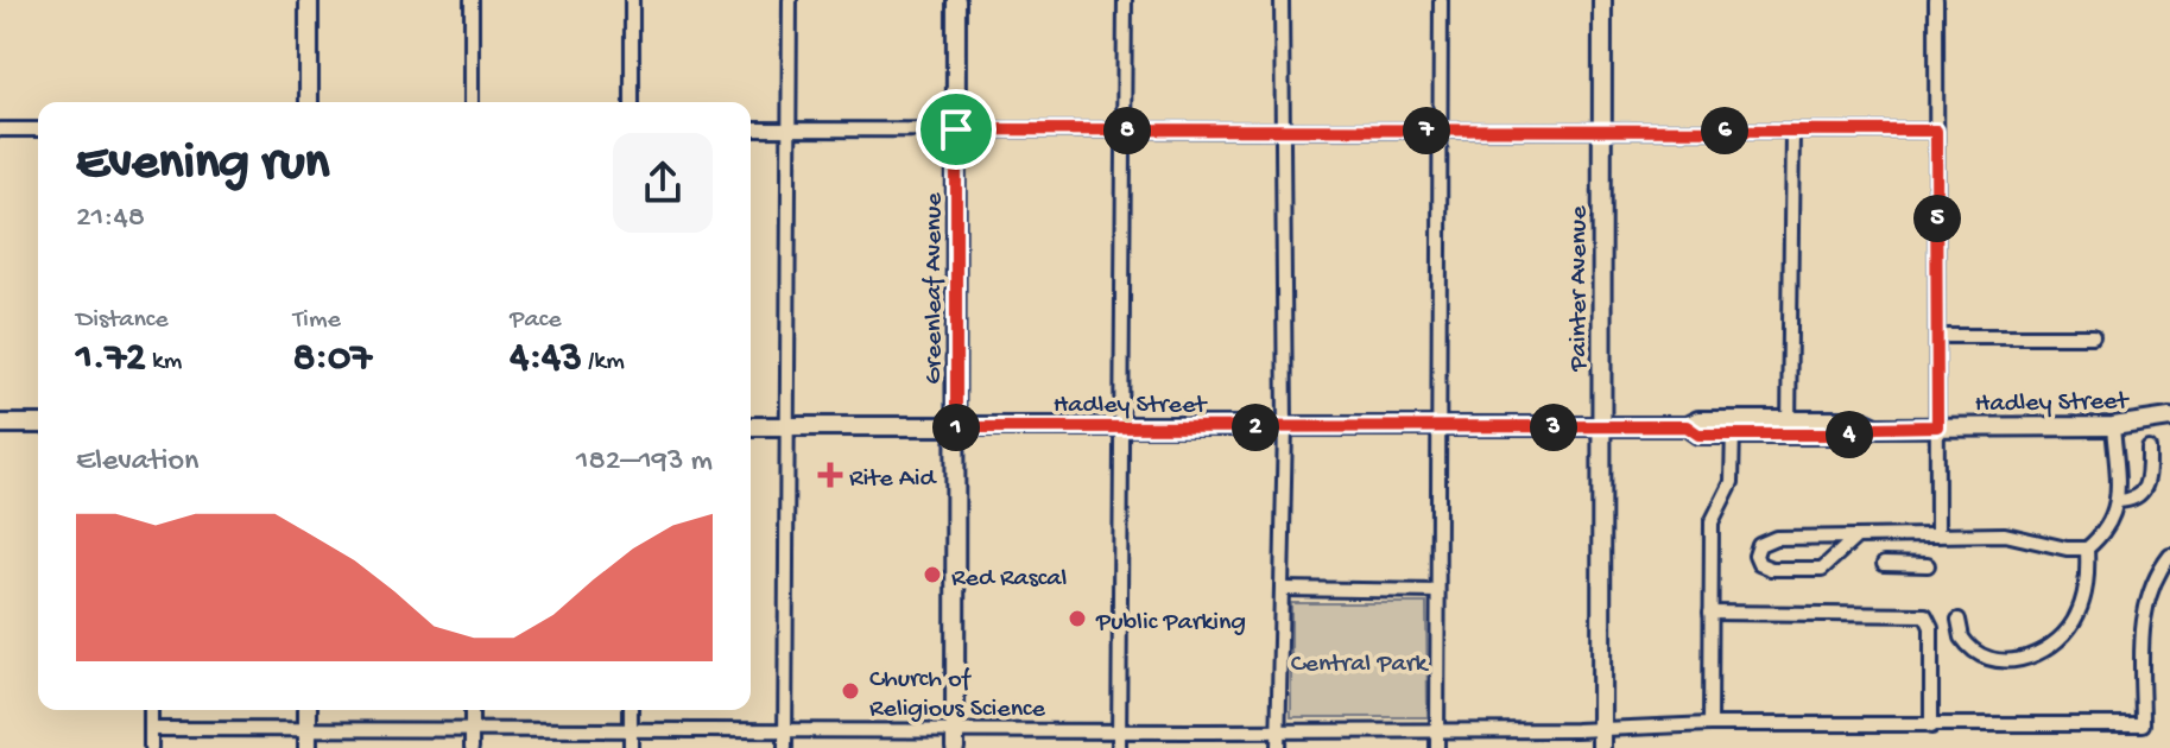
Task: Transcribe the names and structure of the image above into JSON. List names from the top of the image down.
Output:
{
  "streets": {
    "street": ["Greenleaf Avenue", "Painter Avenue", "Hadley Street"]
  },
  "crossings": [
    ["Greenleaf Avenue", "Hadley Street"],
    ["Painter Avenue", "Hadley Street"]
  ],
  "parks": ["Central Park"],
  "places": {
    "health": ["Rite Aid"],
    "other": ["Red Rascal", "Public Parking", "Church of Religious Science"]
  },
  "page": {
    "heading": ["Evening run", "21:48"],
    "pins": [
      "6",
      "7",
      "8",
      "5",
      "1",
      "2",
      "3",
      "4"
    ],
    "stats": [
      ["Distance", "1.72 km"],
      ["Time", "8:07"],
      ["Pace", "4:43 /km"]
    ],
    "chart": ["Elevation", "182–193 m"]
  }
}
